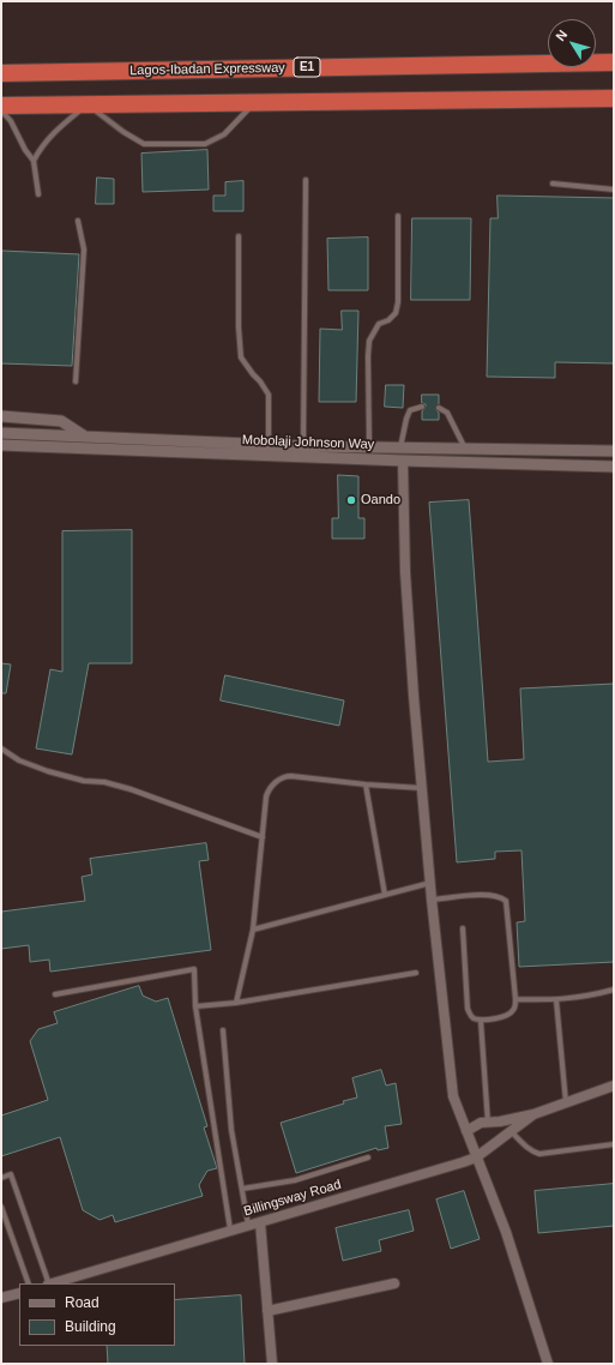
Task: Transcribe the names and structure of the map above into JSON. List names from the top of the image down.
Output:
{
  "streets": {
    "highway": ["E1", "Lagos-Ibadan Expressway"],
    "street": ["Mobolaji Johnson Way", "Billingsway Road"]
  },
  "places": ["Oando"],
  "legend": ["Road", "Building"],
  "north": "top left"
}
